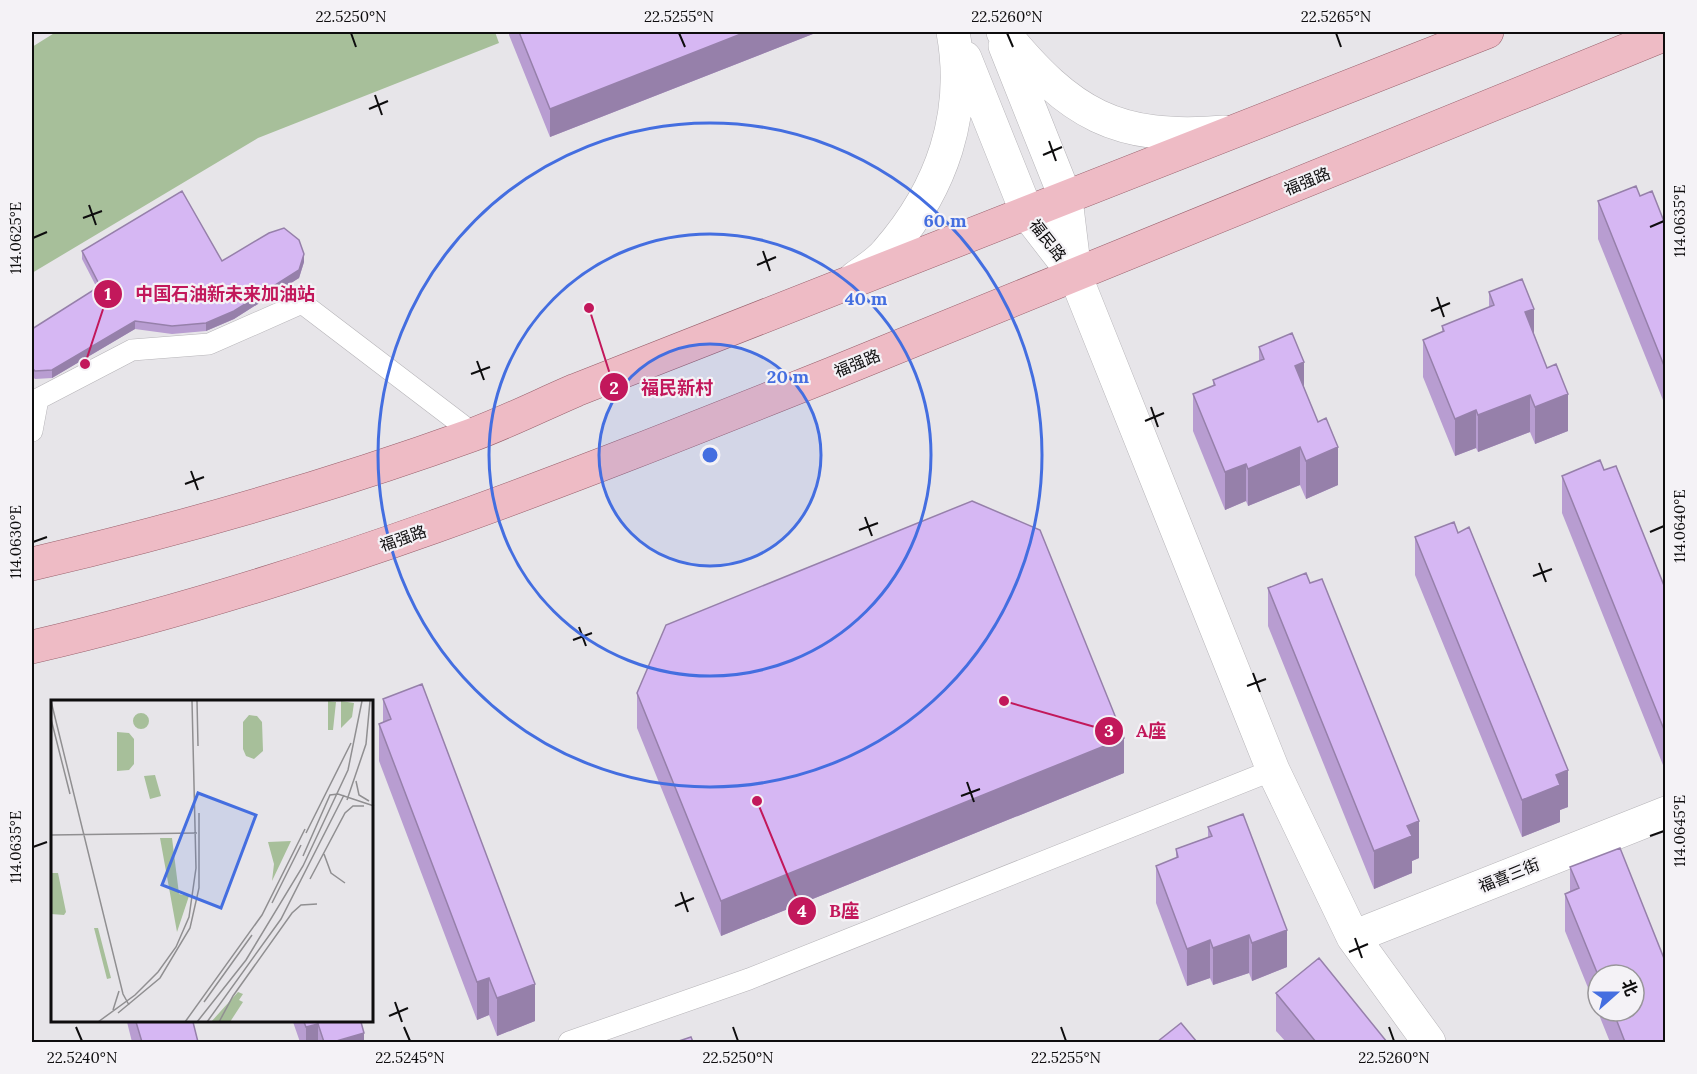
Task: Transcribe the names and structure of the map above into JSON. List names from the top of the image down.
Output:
{
  "streets": {
    "main road": ["福强路"],
    "street": ["福民路", "福喜三街"]
  },
  "crossings": [
    ["福强路", "福民路"]
  ],
  "places": [
    "福民新村",
    "中国石油新未来加油站",
    "A座",
    "B座"
  ],
  "north": "right",
  "coordinates": [
    "22.5250°N",
    "22.5255°N",
    "22.5260°N",
    "22.5265°N",
    "114.0635°E",
    "114.0625°E",
    "114.0640°E",
    "114.0630°E",
    "114.0645°E",
    "22.5240°N",
    "22.5245°N"
  ],
  "rings": ["60 m", "40 m", "20 m"]
}
